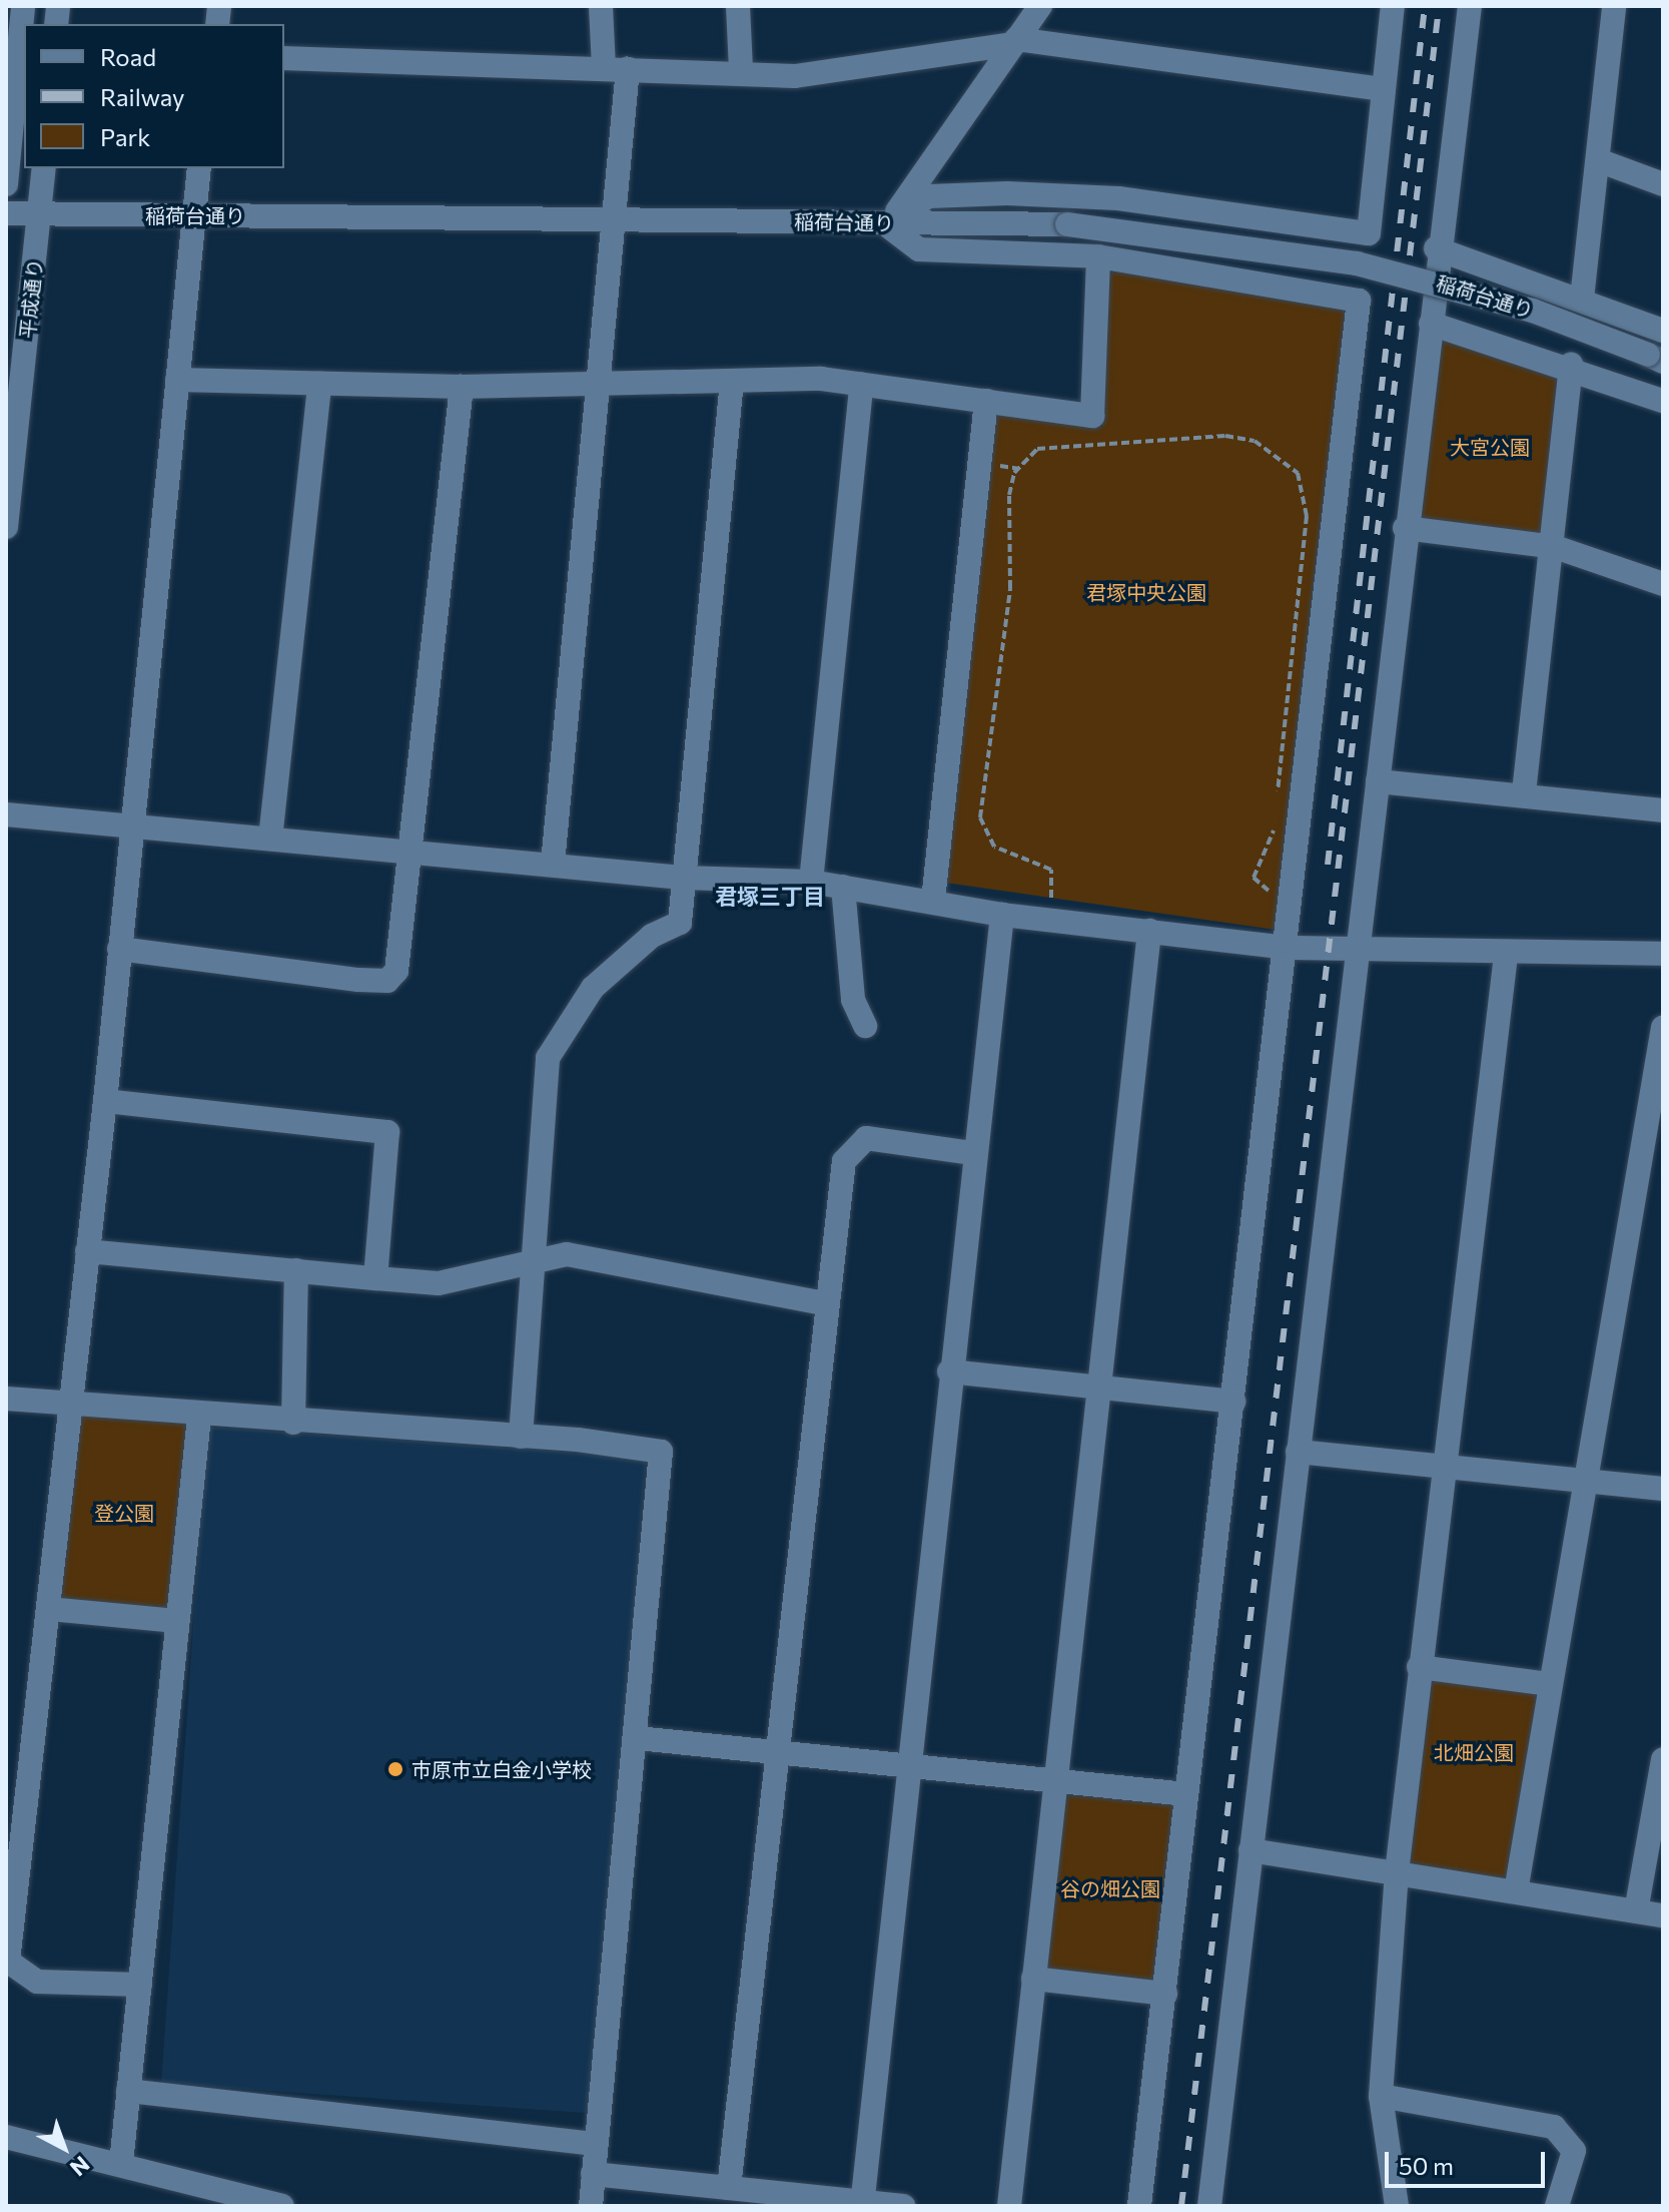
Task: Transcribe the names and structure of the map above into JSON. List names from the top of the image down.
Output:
{
  "streets": {
    "street": ["稲荷台通り", "平成通り"]
  },
  "crossings": [
    ["稲荷台通り", "平成通り"]
  ],
  "districts": ["君塚三丁目"],
  "parks": [
    "大宮公園",
    "君塚中央公園",
    "登公園",
    "北畑公園",
    "谷の畑公園"
  ],
  "places": ["市原市立白金小学校"],
  "legend": ["Road", "Railway", "Park"],
  "scale_bar": "50 m",
  "north": "bottom right"
}
